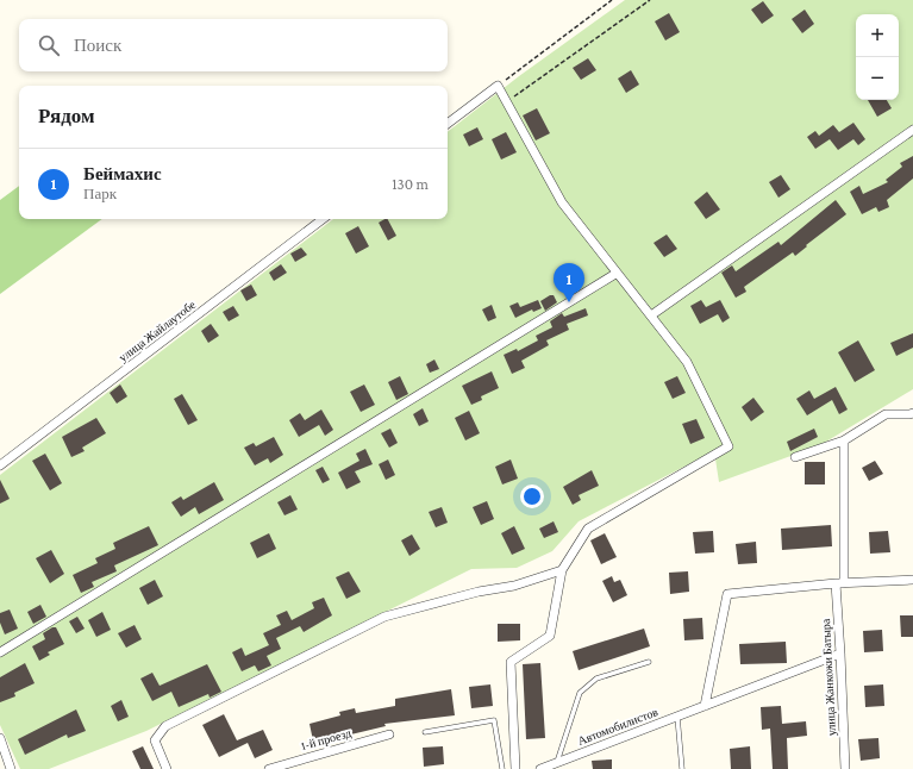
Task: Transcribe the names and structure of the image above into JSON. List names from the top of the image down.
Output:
{
  "streets": {
    "street": [
      "улица Жайлаутобе",
      "улица Жанкожи Батыра",
      "Автомобилистов",
      "1-й проезд"
    ]
  },
  "crossings": [
    ["улица Жанкожи Батыра", "Автомобилистов"]
  ],
  "page": {
    "map_buttons": ["+", "−"],
    "search": "Поиск",
    "heading": "Рядом",
    "list": [
      {
        "mark": "1",
        "name": "Беймахис",
        "note": "Парк",
        "value": "130 m"
      }
    ],
    "pins": "1"
  }
}
